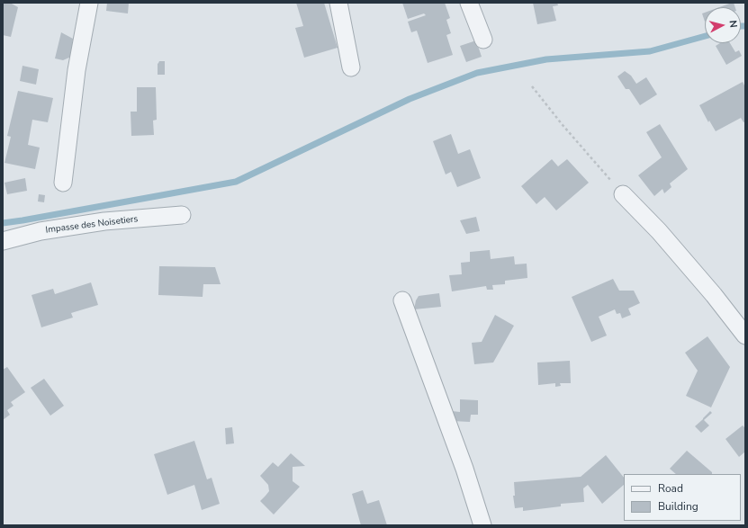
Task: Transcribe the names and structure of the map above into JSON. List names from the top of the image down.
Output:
{
  "streets": {
    "street": ["Impasse des Noisetiers"]
  },
  "legend": ["Road", "Building"],
  "north": "right"
}
